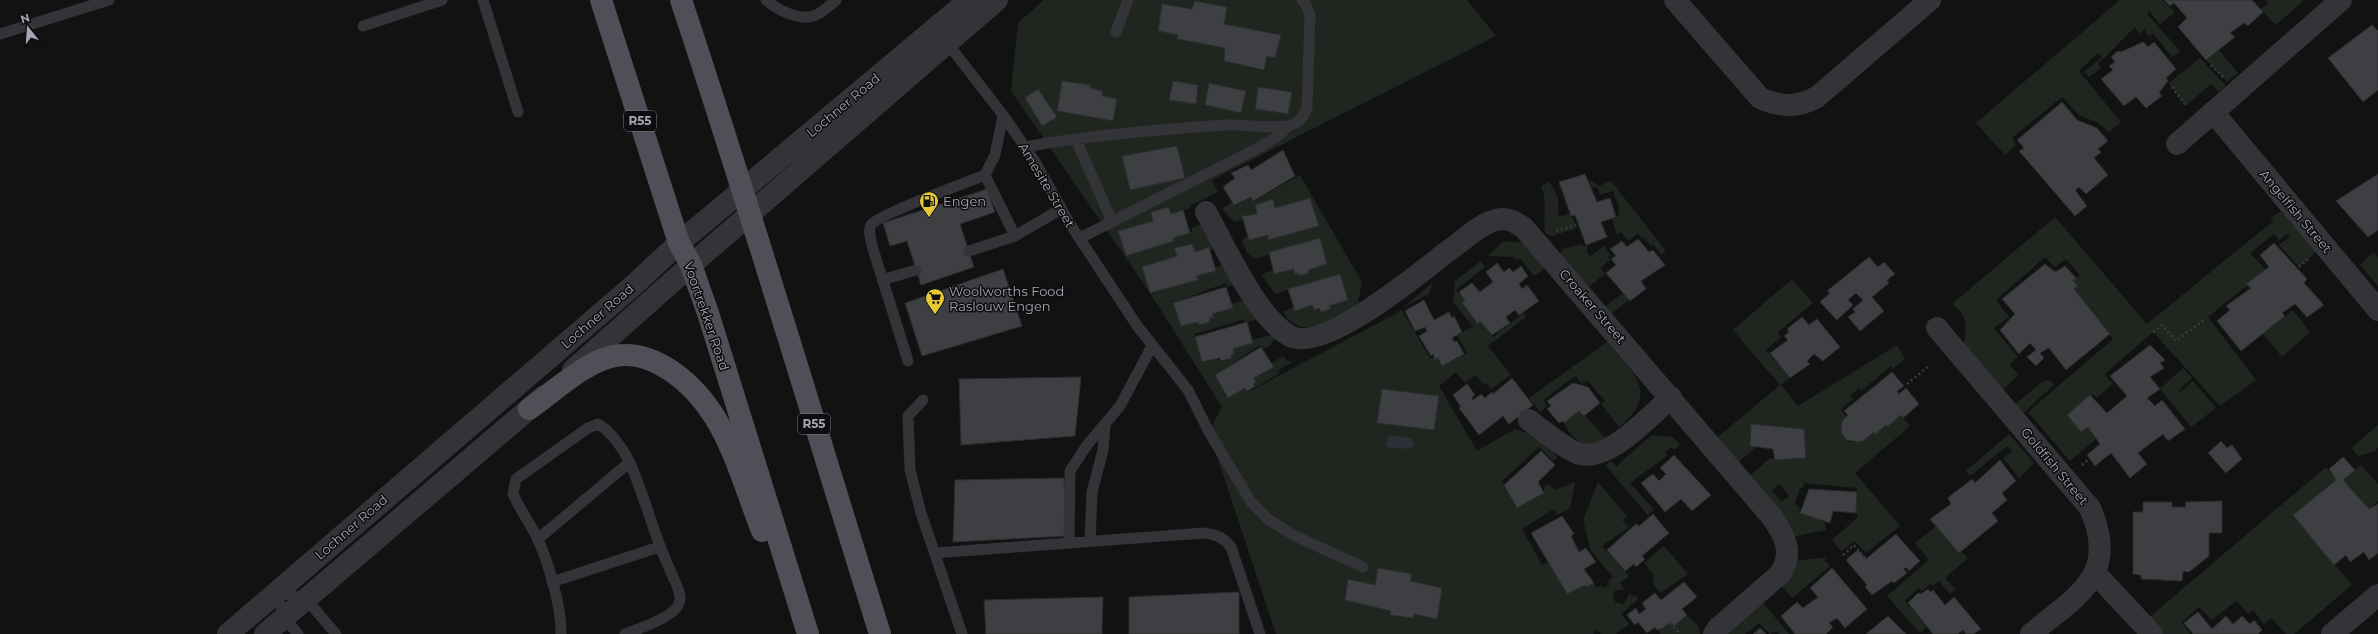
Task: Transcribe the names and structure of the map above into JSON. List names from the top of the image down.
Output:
{
  "streets": {
    "main road": ["R55", "Voortrekker Road"],
    "street": [
      "Lochner Road",
      "Angelfish Street",
      "Croaker Street",
      "Goldfish Street"
    ],
    "lane": ["Amesite Street"]
  },
  "crossings": [
    ["Lochner Road", "R55"],
    ["Lochner Road", "Amesite Street"],
    ["Lochner Road", "Voortrekker Road"]
  ],
  "places": {
    "fuel station": ["Engen"],
    "supermarket": ["Woolworths Food Raslouw Engen"]
  },
  "north": "top"
}
